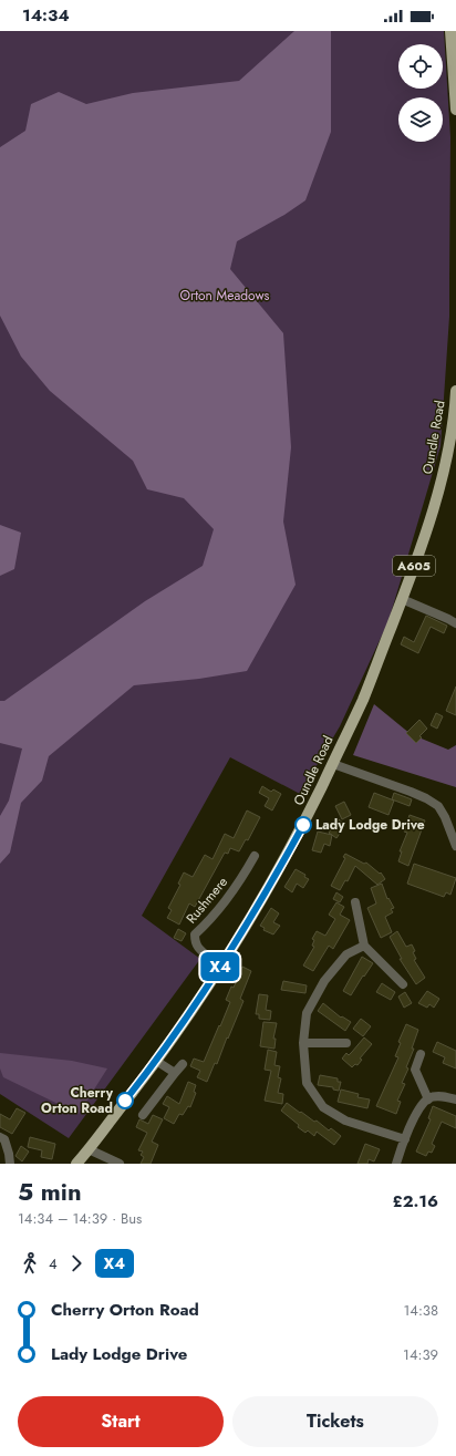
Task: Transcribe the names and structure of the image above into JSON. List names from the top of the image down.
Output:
{
  "streets": {
    "main road": ["Oundle Road", "A605"],
    "street": ["Rushmere"]
  },
  "parks": ["Orton Meadows"],
  "places": ["Lady Lodge Drive", "Cherry Orton Road"],
  "lines": ["bus line X4"],
  "page": {
    "status": "14:34",
    "on_map": "X4",
    "heading": ["5 min", "14:34 – 14:39 · Bus", "£2.16"],
    "legs": ["4", "X4"],
    "list": [
      {
        "name": "Cherry Orton Road",
        "value": "14:38"
      },
      {
        "name": "Lady Lodge Drive",
        "value": "14:39"
      }
    ],
    "buttons": ["Start", "Tickets"]
  }
}
